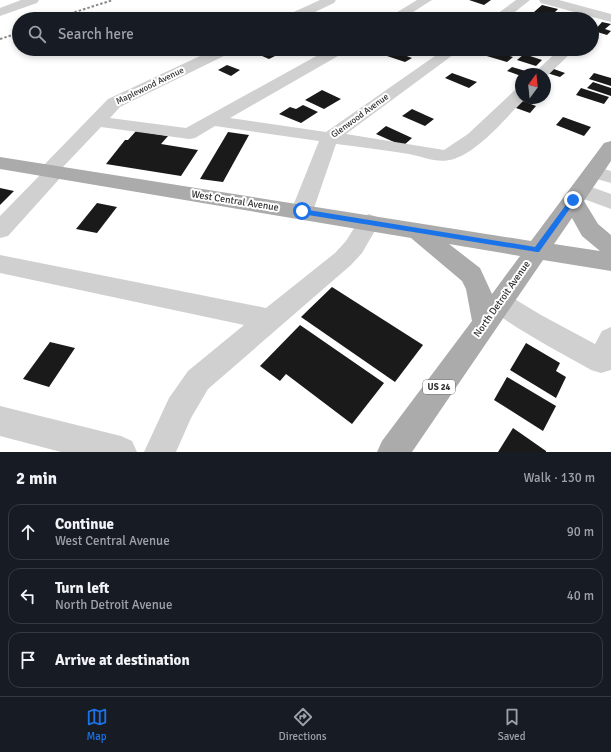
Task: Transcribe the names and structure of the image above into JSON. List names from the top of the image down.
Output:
{
  "streets": {
    "main road": ["West Central Avenue", "North Detroit Avenue", "US 24"],
    "street": ["Maplewood Avenue", "Glenwood Avenue"]
  },
  "crossings": [
    ["Maplewood Avenue", "West Central Avenue"],
    ["Glenwood Avenue", "West Central Avenue"],
    ["West Central Avenue", "North Detroit Avenue"]
  ],
  "north": "top",
  "page": {
    "search": "Search here",
    "heading": ["2 min", "Walk · 130 m"],
    "list": [
      ["Continue", "West Central Avenue", "90 m"],
      ["Turn left", "North Detroit Avenue", "40 m"],
      "Arrive at destination"
    ],
    "nav": ["Map", "Directions", "Saved"]
  }
}
